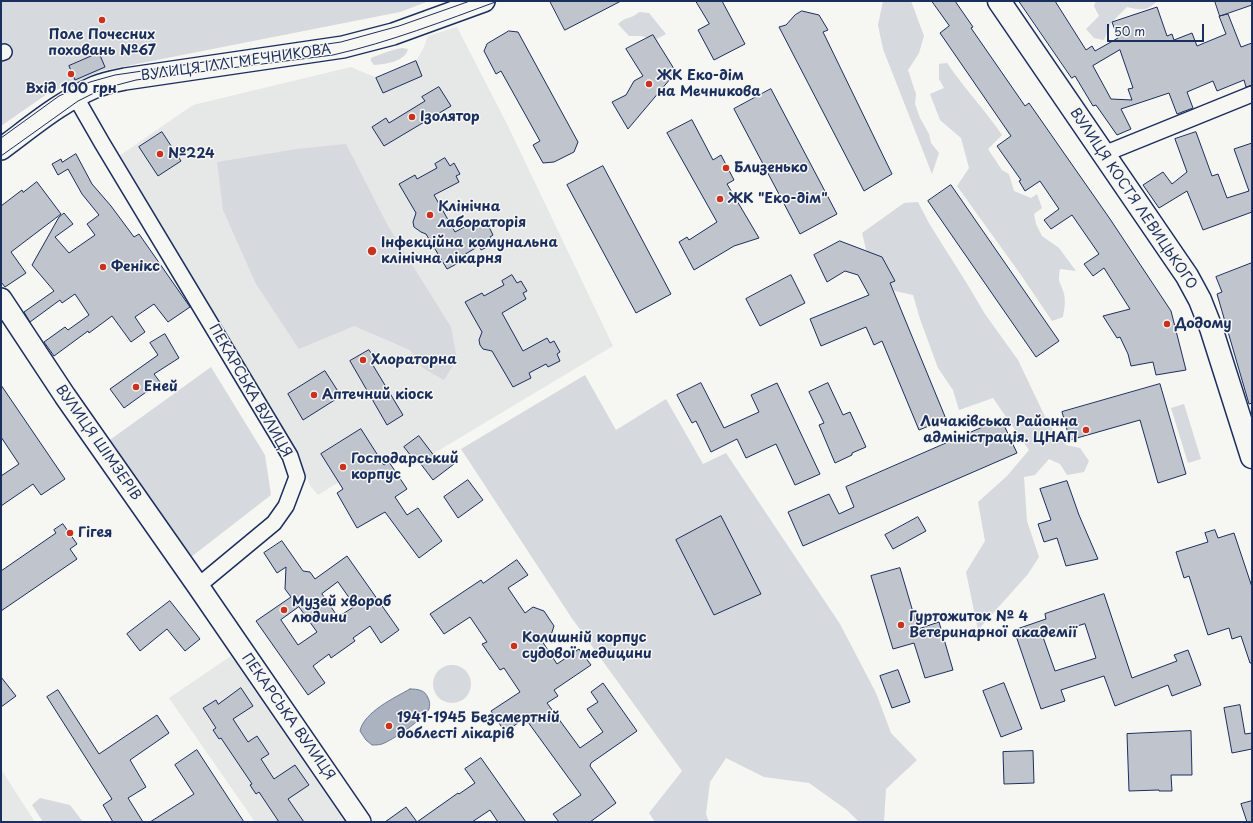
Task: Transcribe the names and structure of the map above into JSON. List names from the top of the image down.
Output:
{
  "streets": {
    "main road": ["ВУЛИЦЯ КОСТЯ ЛЕВИЦЬКОГО"],
    "street": ["ВУЛИЦЯ ІЛЛІ МЕЧНИКОВА", "ПЕКАРСЬКА ВУЛИЦЯ", "ВУЛИЦЯ ШІМЗЕРІВ"]
  },
  "crossings": [
    ["ВУЛИЦЯ ІЛЛІ МЕЧНИКОВА", "ПЕКАРСЬКА ВУЛИЦЯ"],
    ["ПЕКАРСЬКА ВУЛИЦЯ", "ВУЛИЦЯ ШІМЗЕРІВ"]
  ],
  "places": [
    "Поле Почесних поховань №67",
    "Вхід 100 грн",
    "ЖК Еко-дім на Мечникова",
    "Ізолятор",
    "№224",
    "Близенько",
    "ЖК \"Еко-дім\"",
    "Клінічна лабораторія",
    "Інфекційна комунальна клінічна лікарня",
    "Фенікс",
    "Додому",
    "Хлораторна",
    "Еней",
    "Аптечний кіоск",
    "Личаківська Районна адміністрація. ЦНАП",
    "Господарський корпус",
    "Гігея",
    "Музей хвороб людини",
    "Гуртожиток № 4 Ветеринарної академії",
    "Колишній корпус судової медицини",
    "1941-1945 Безсмертній доблесті лікарів"
  ],
  "scale_bar": "50 m"
}
